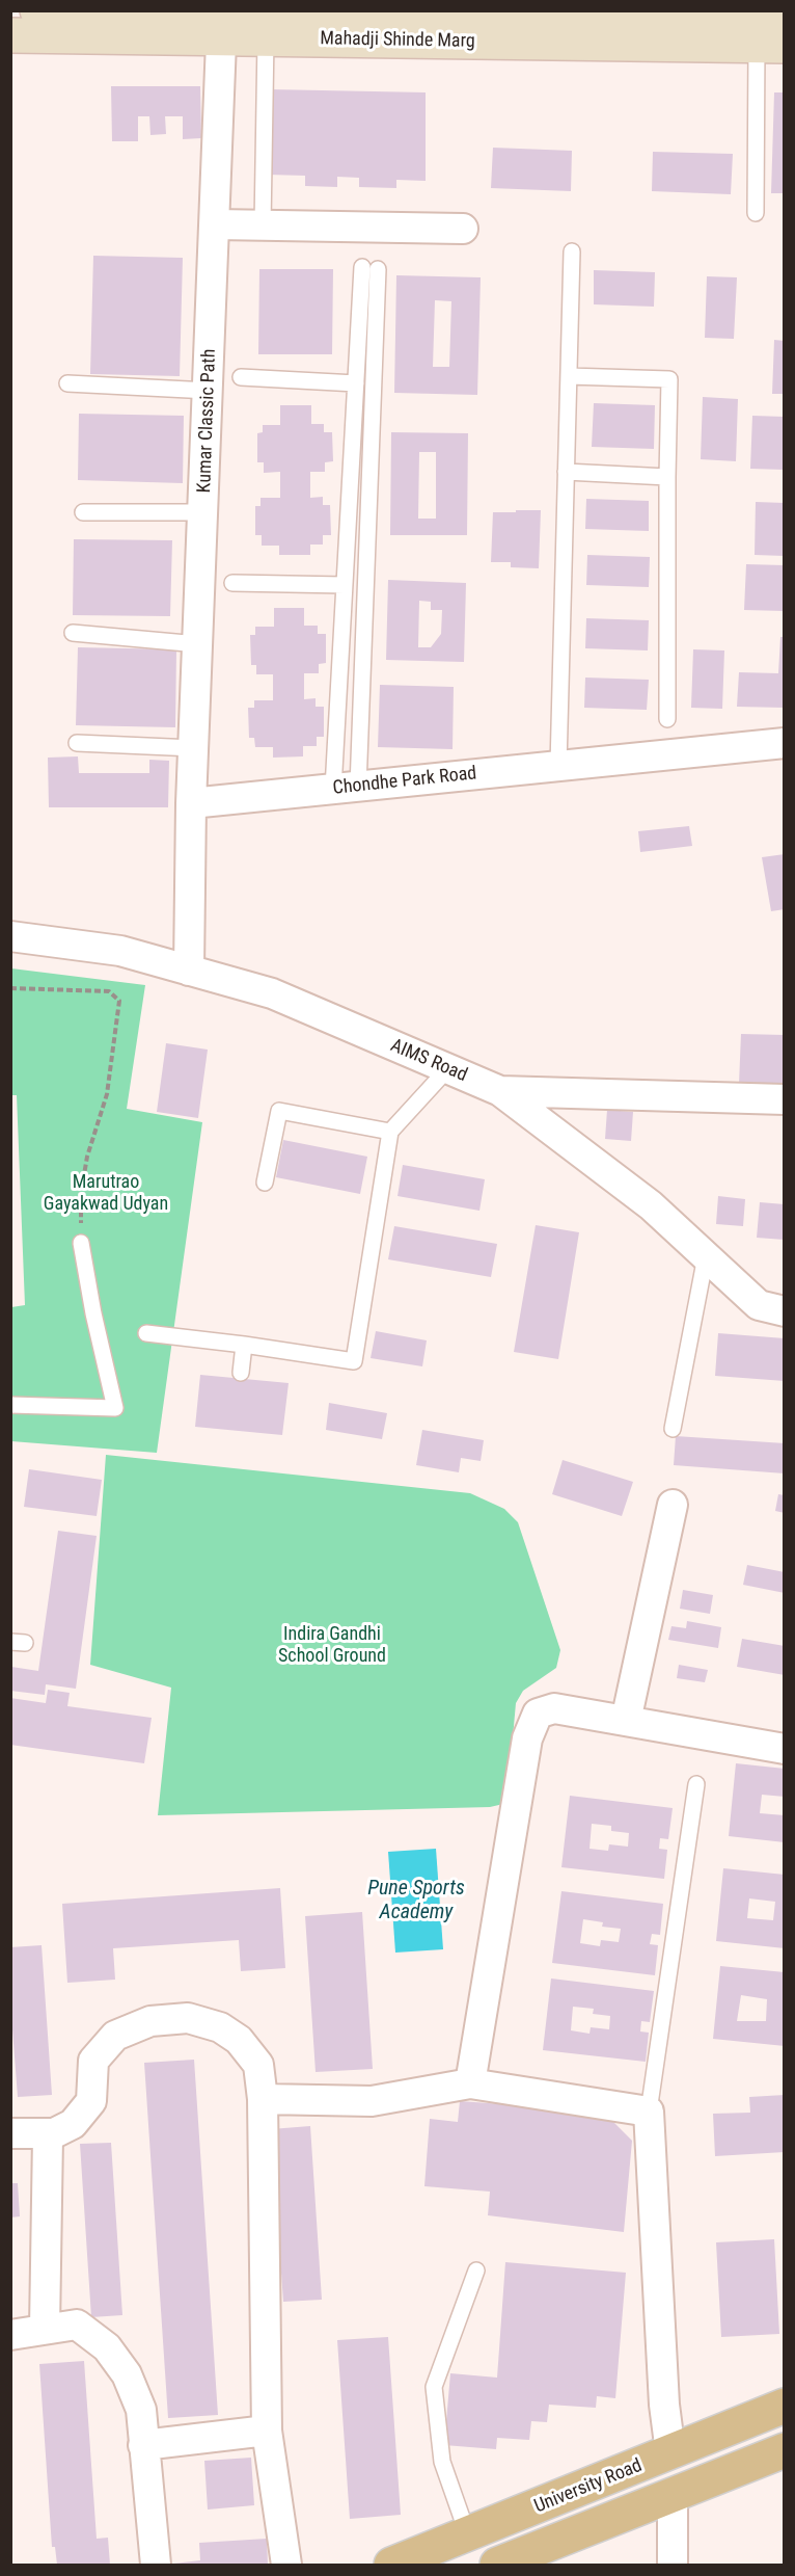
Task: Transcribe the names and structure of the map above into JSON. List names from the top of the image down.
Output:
{
  "streets": {
    "main road": ["Mahadji Shinde Marg", "University Road"],
    "street": ["Kumar Classic Path", "Chondhe Park Road", "AIMS Road"]
  },
  "crossings": [
    ["Mahadji Shinde Marg", "Kumar Classic Path"],
    ["Kumar Classic Path", "Chondhe Park Road"]
  ],
  "water": ["Pune Sports Academy"],
  "parks": ["Marutrao Gayakwad Udyan", "Indira Gandhi School Ground"]
}
